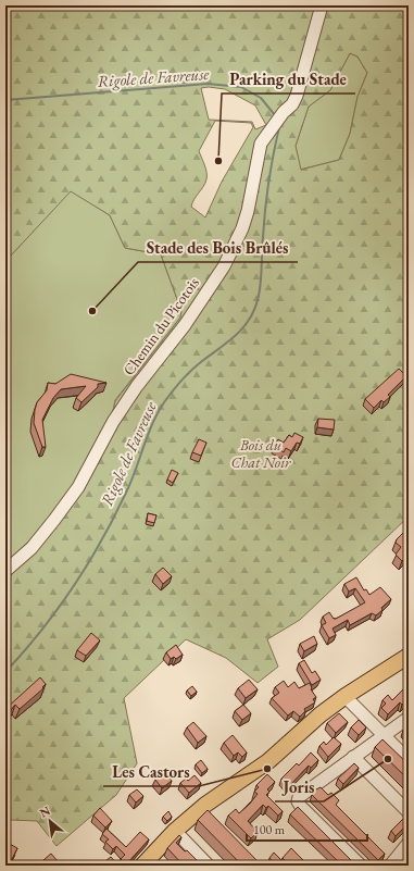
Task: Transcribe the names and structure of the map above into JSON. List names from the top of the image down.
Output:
{
  "streets": {
    "street": ["Chemin du Picotois"]
  },
  "water": ["Rigole de Favreuse"],
  "parks": ["Bois du Chat Noir"],
  "places": [
    "Parking du Stade",
    "Stade des Bois Brûlés",
    "Joris",
    "Les Castors"
  ],
  "scale_bar": "100 m",
  "north": "top left"
}
